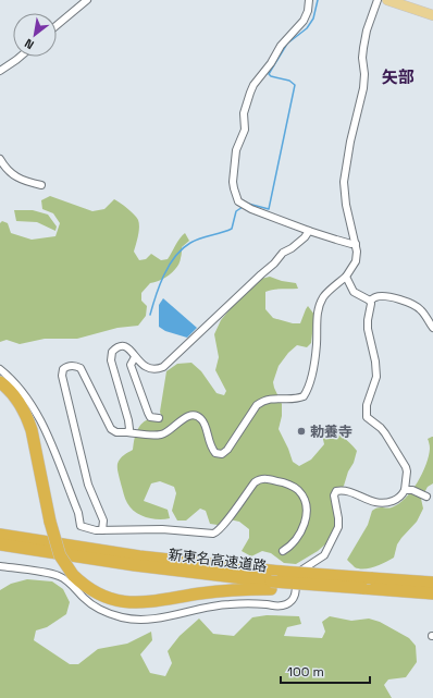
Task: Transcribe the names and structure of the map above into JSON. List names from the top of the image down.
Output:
{
  "streets": {
    "highway": ["新東名高速道路"]
  },
  "districts": ["矢部"],
  "places": ["勅養寺"],
  "scale_bar": "100 m",
  "north": "bottom left"
}
